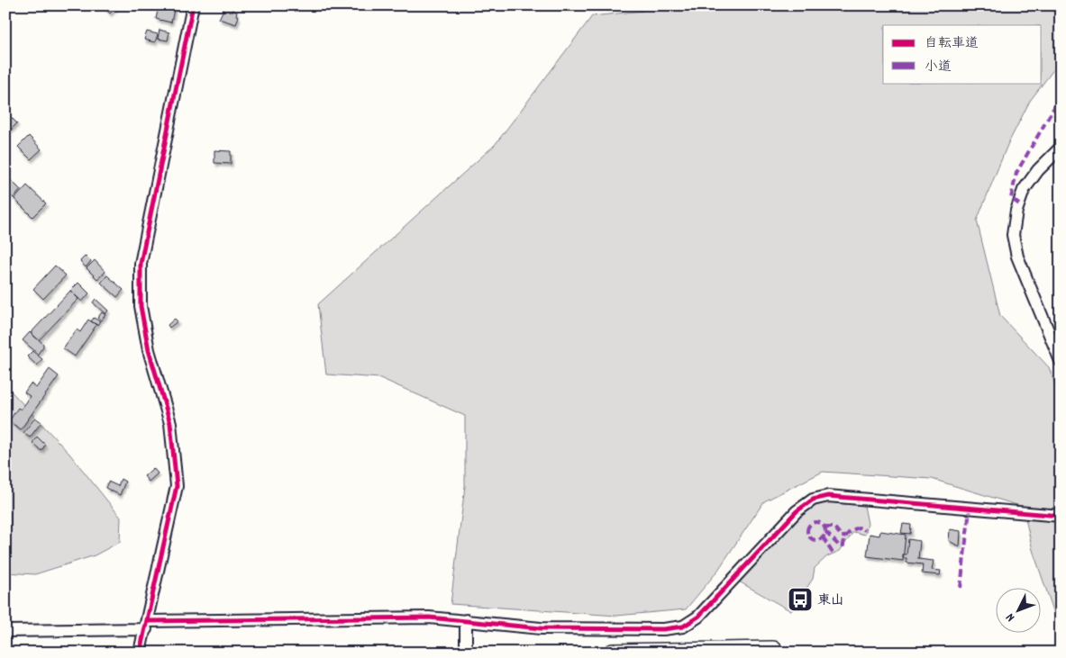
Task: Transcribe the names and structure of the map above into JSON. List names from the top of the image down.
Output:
{
  "places": {
    "bus stop": ["東山"]
  },
  "legend": ["自転車道", "小道"],
  "north": "bottom left"
}
